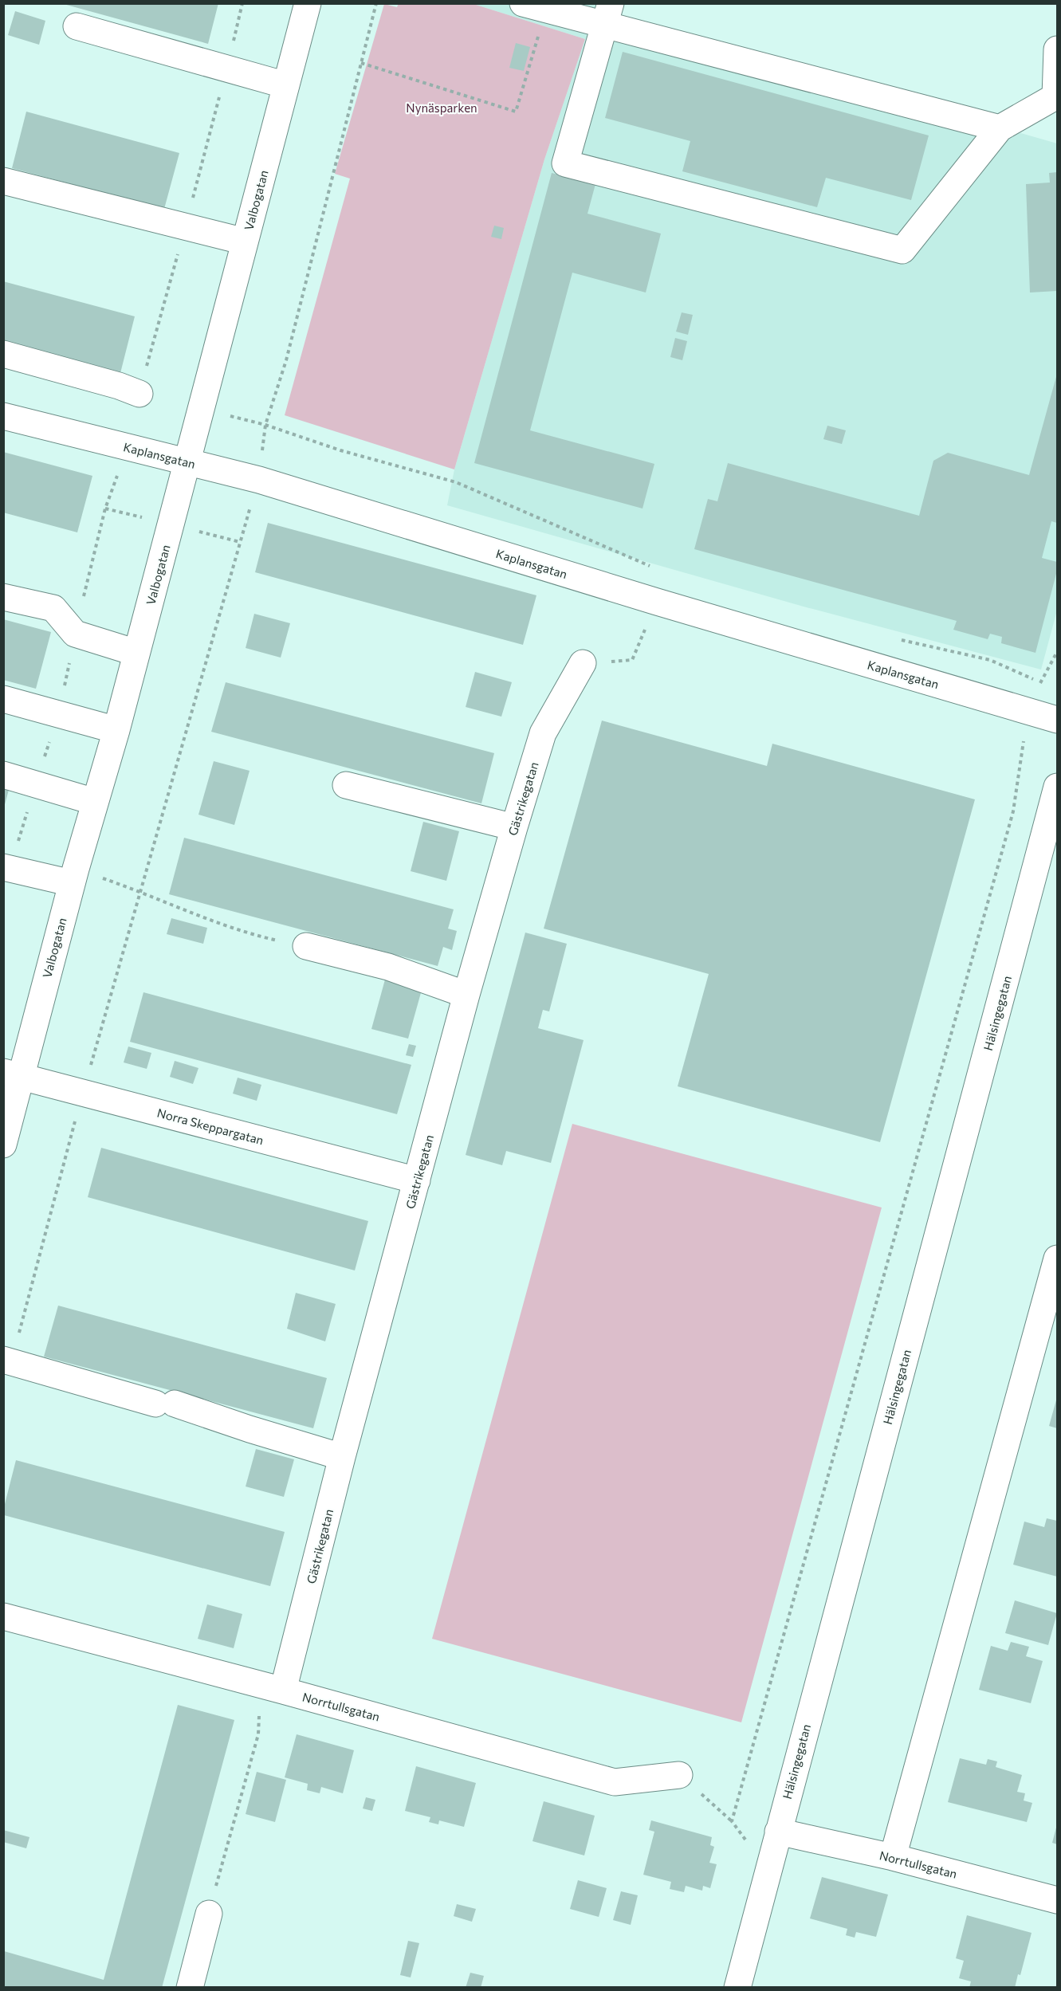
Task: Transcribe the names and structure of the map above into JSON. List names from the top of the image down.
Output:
{
  "streets": {
    "street": [
      "Valbogatan",
      "Kaplansgatan",
      "Gästrikegatan",
      "Hälsingegatan",
      "Norra Skeppargatan",
      "Norrtullsgatan"
    ]
  },
  "crossings": [
    ["Valbogatan", "Kaplansgatan"],
    ["Valbogatan", "Norra Skeppargatan"],
    ["Gästrikegatan", "Norra Skeppargatan"],
    ["Gästrikegatan", "Norrtullsgatan"],
    ["Hälsingegatan", "Norrtullsgatan"]
  ],
  "parks": ["Nynäsparken"]
}
